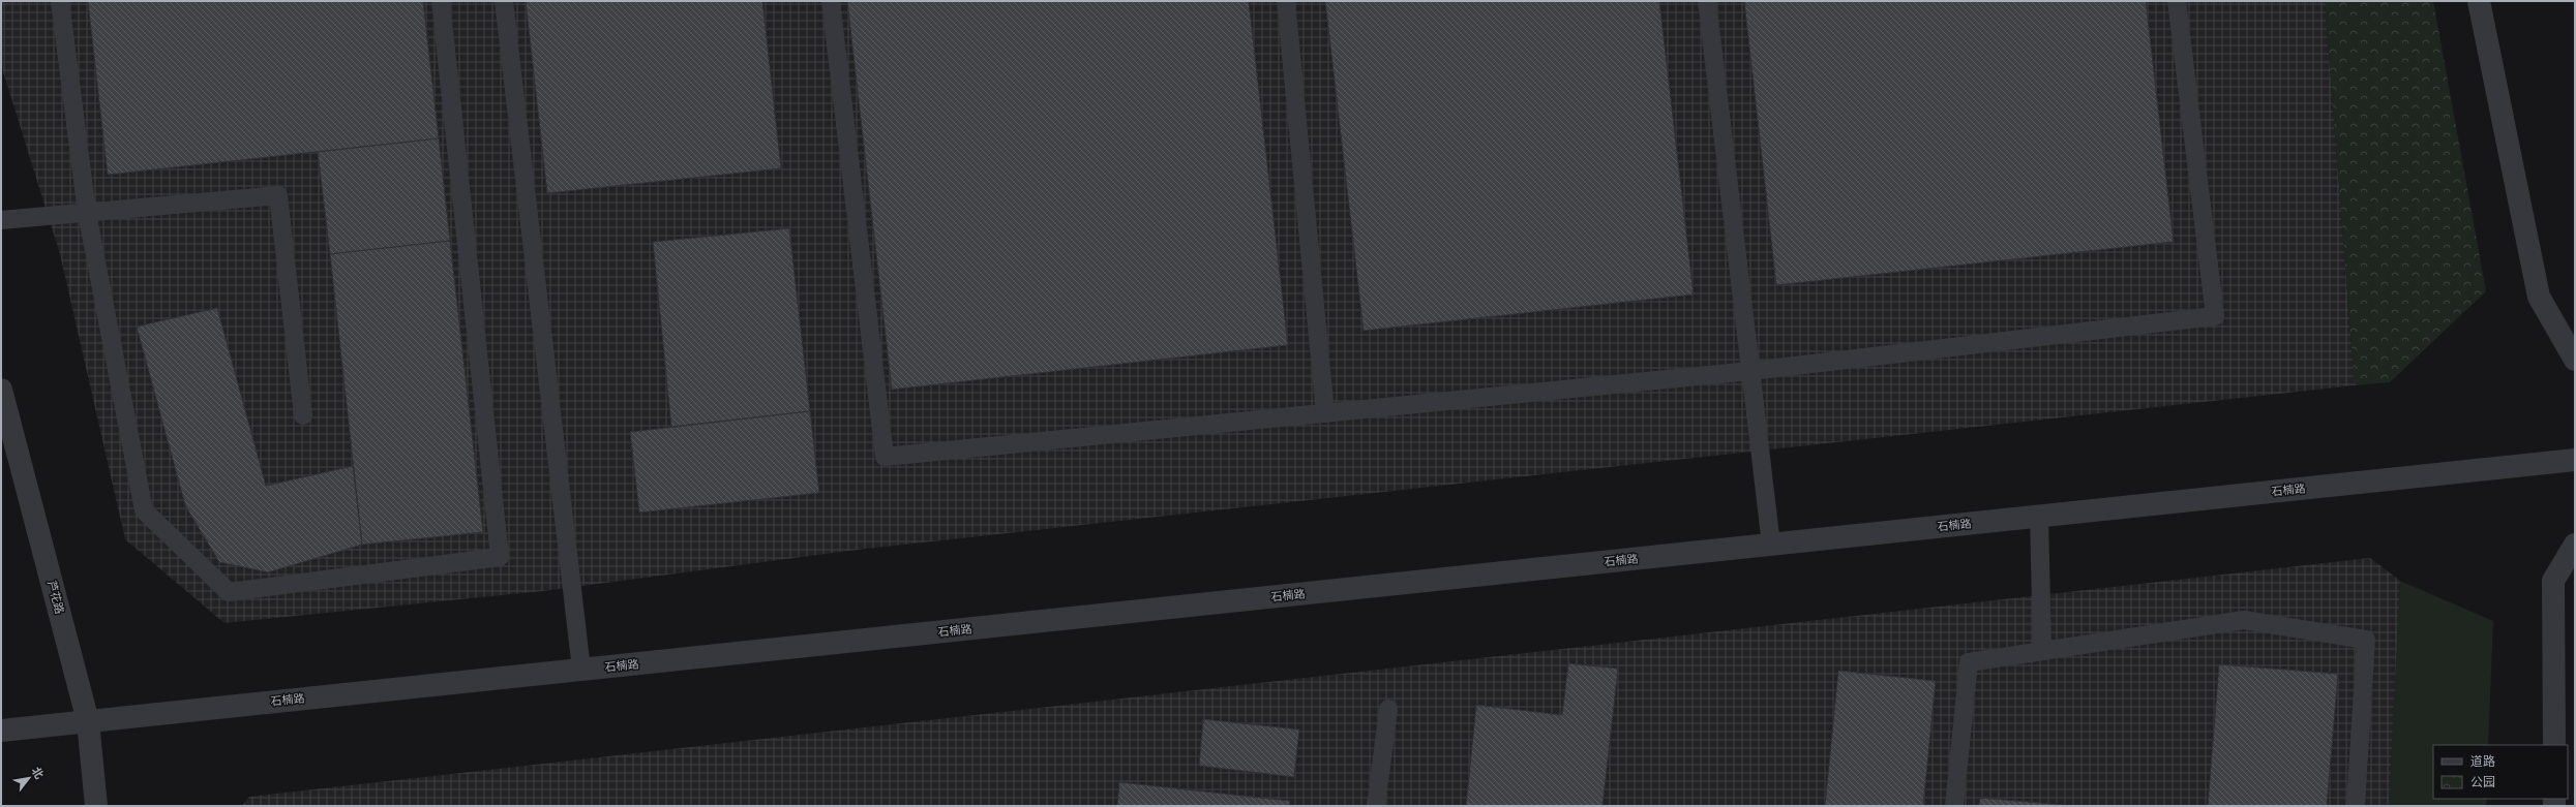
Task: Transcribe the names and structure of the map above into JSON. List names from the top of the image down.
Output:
{
  "streets": {
    "street": ["石楠路", "芦花路"]
  },
  "crossings": [
    ["石楠路", "芦花路"]
  ],
  "legend": ["道路", "公园"],
  "north": "top right"
}
